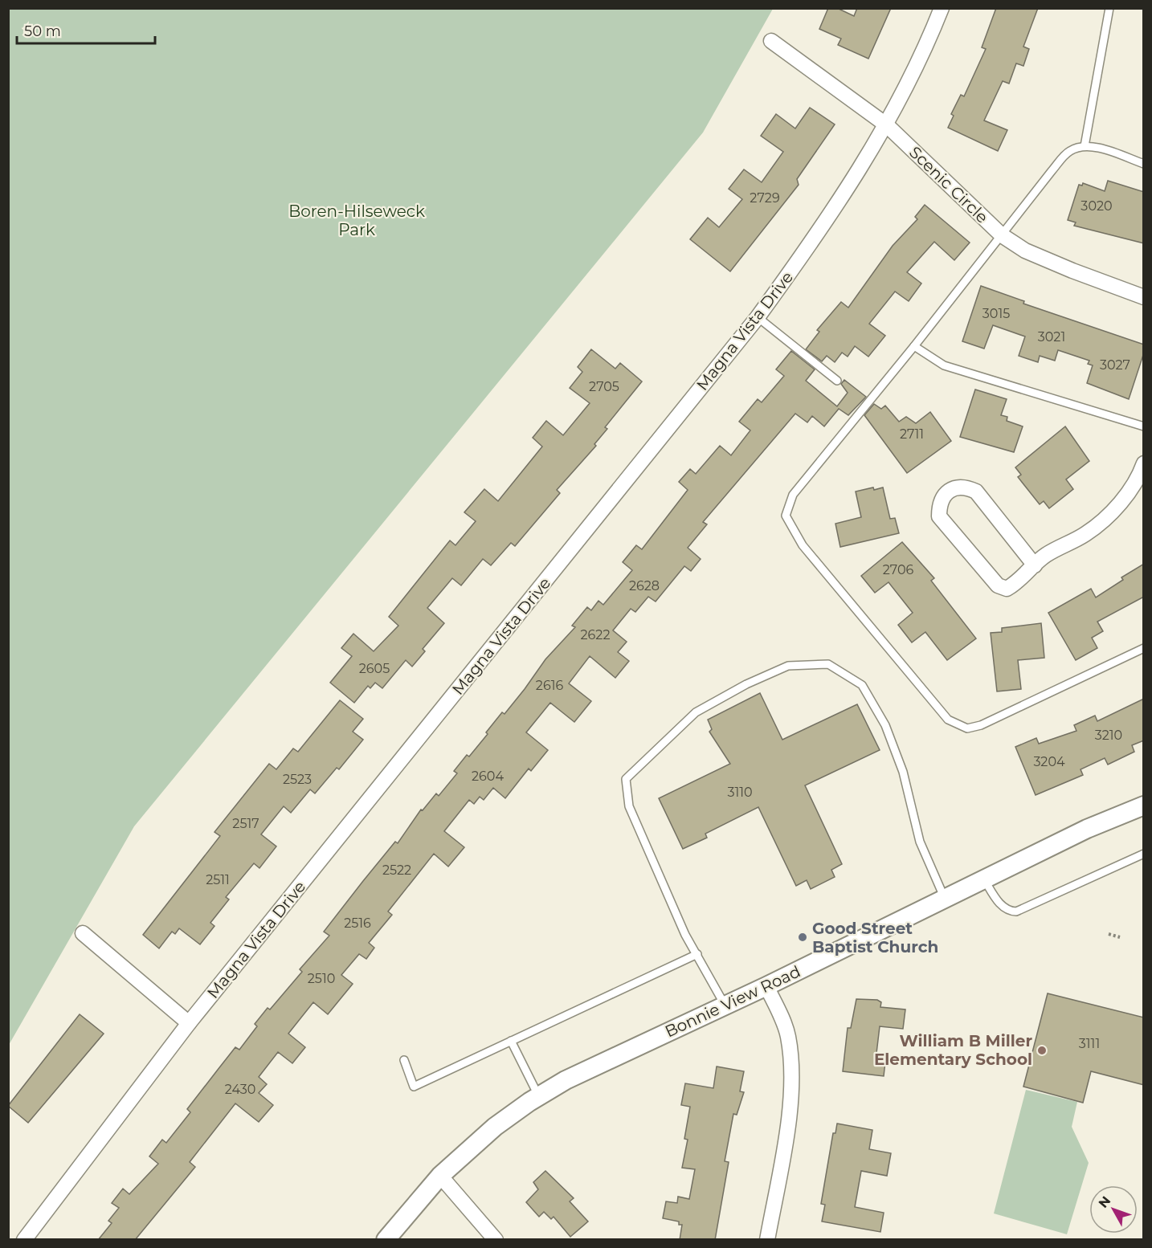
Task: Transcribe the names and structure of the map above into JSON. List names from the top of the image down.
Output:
{
  "streets": {
    "street": ["Scenic Circle", "Magna Vista Drive", "Bonnie View Road"]
  },
  "crossings": [
    ["Scenic Circle", "Magna Vista Drive"]
  ],
  "parks": ["Boren-Hilseweck Park"],
  "places": ["Good Street Baptist Church", "William B Miller Elementary School"],
  "house_numbers": [
    "2729",
    "3020",
    "3015",
    "3021",
    "3027",
    "2705",
    "2711",
    "2706",
    "2628",
    "2622",
    "2605",
    "2616",
    "3210",
    "3204",
    "2604",
    "2523",
    "3110",
    "2517",
    "2522",
    "2511",
    "2516",
    "2510",
    "3111",
    "2430"
  ],
  "scale_bar": "50 m",
  "north": "top left"
}
